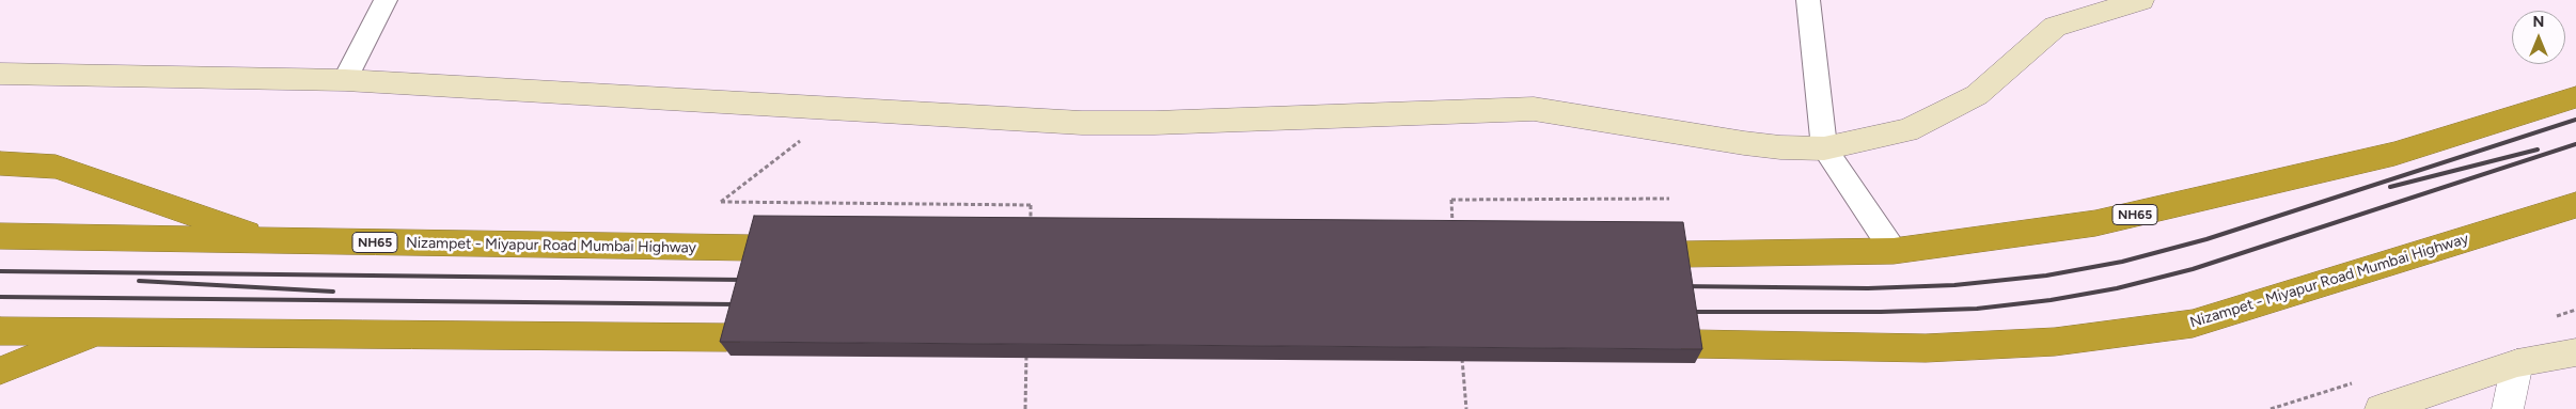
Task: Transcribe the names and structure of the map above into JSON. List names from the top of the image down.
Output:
{
  "streets": {
    "highway": ["NH65", "Nizampet - Miyapur Road Mumbai Highway"]
  },
  "north": "top"
}
